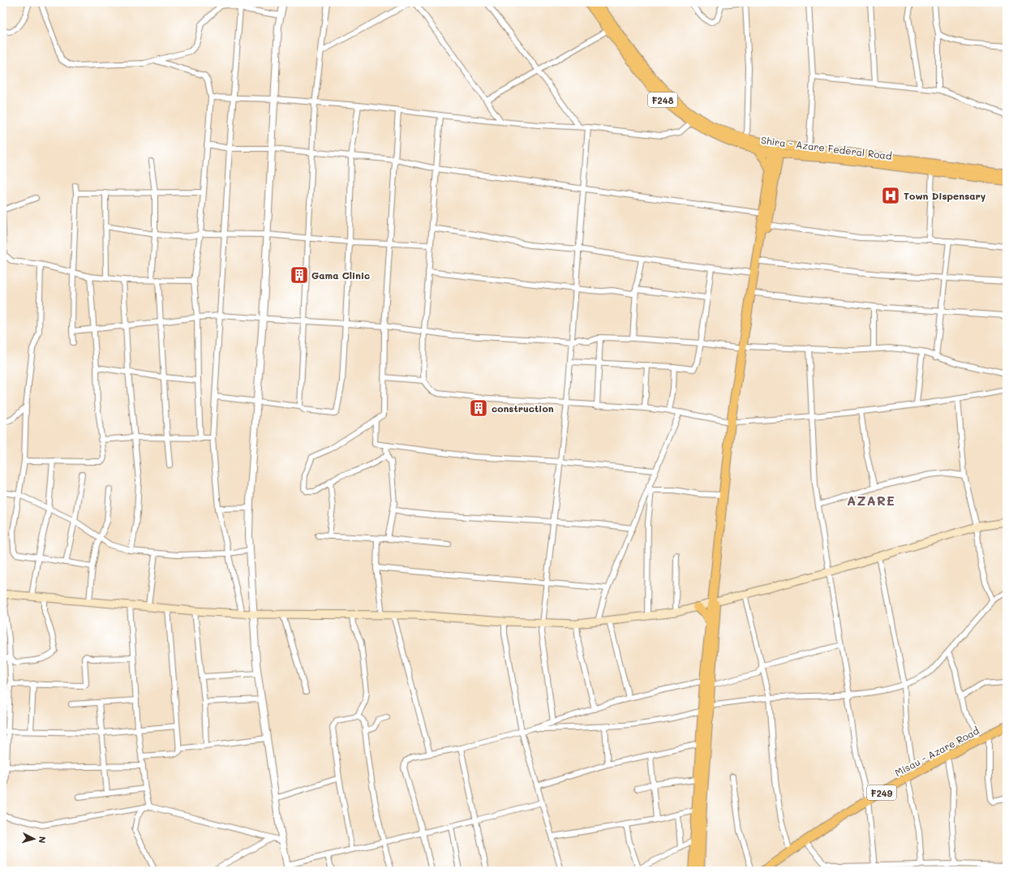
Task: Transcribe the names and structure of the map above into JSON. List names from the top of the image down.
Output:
{
  "streets": {
    "main road": [
      "F248",
      "Shira - Azare Federal Road",
      "Misau - Azare Road",
      "F249"
    ]
  },
  "districts": ["AZARE"],
  "places": {
    "hospital": ["Town Dispensary"],
    "building": ["Gama Clinic", "construction"]
  },
  "north": "right"
}
